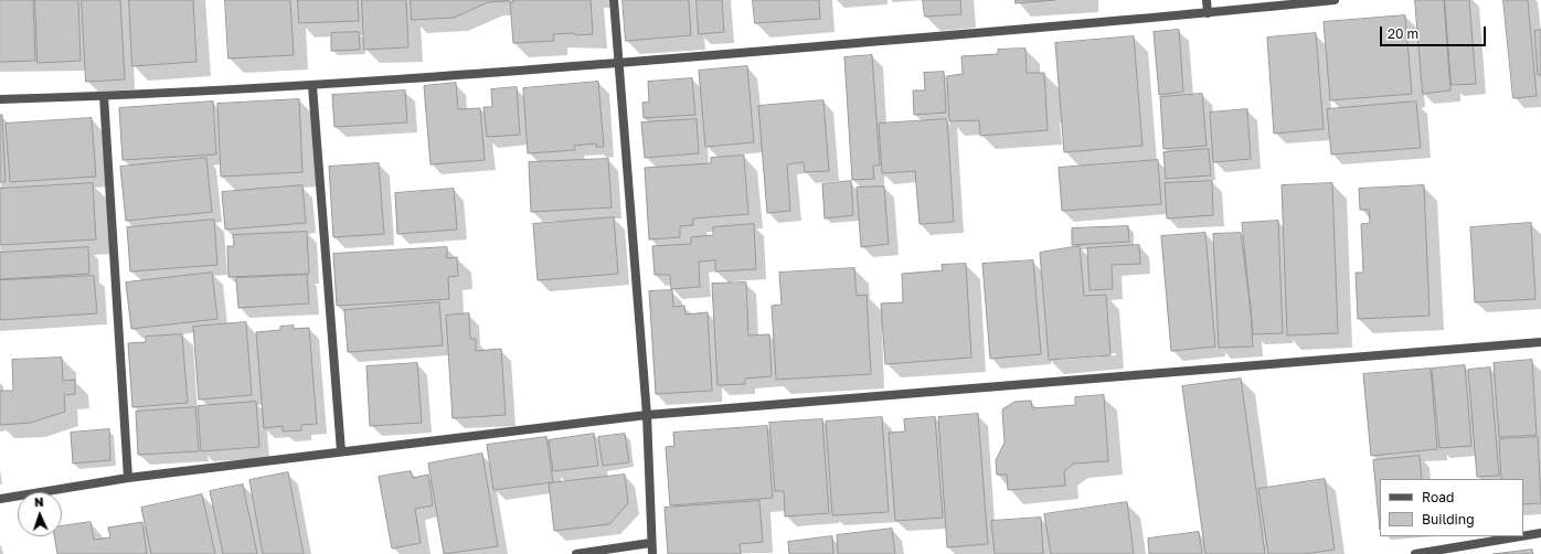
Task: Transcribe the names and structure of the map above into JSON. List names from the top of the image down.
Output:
{
  "legend": ["Road", "Building"],
  "scale_bar": "20 m",
  "north": "top"
}
